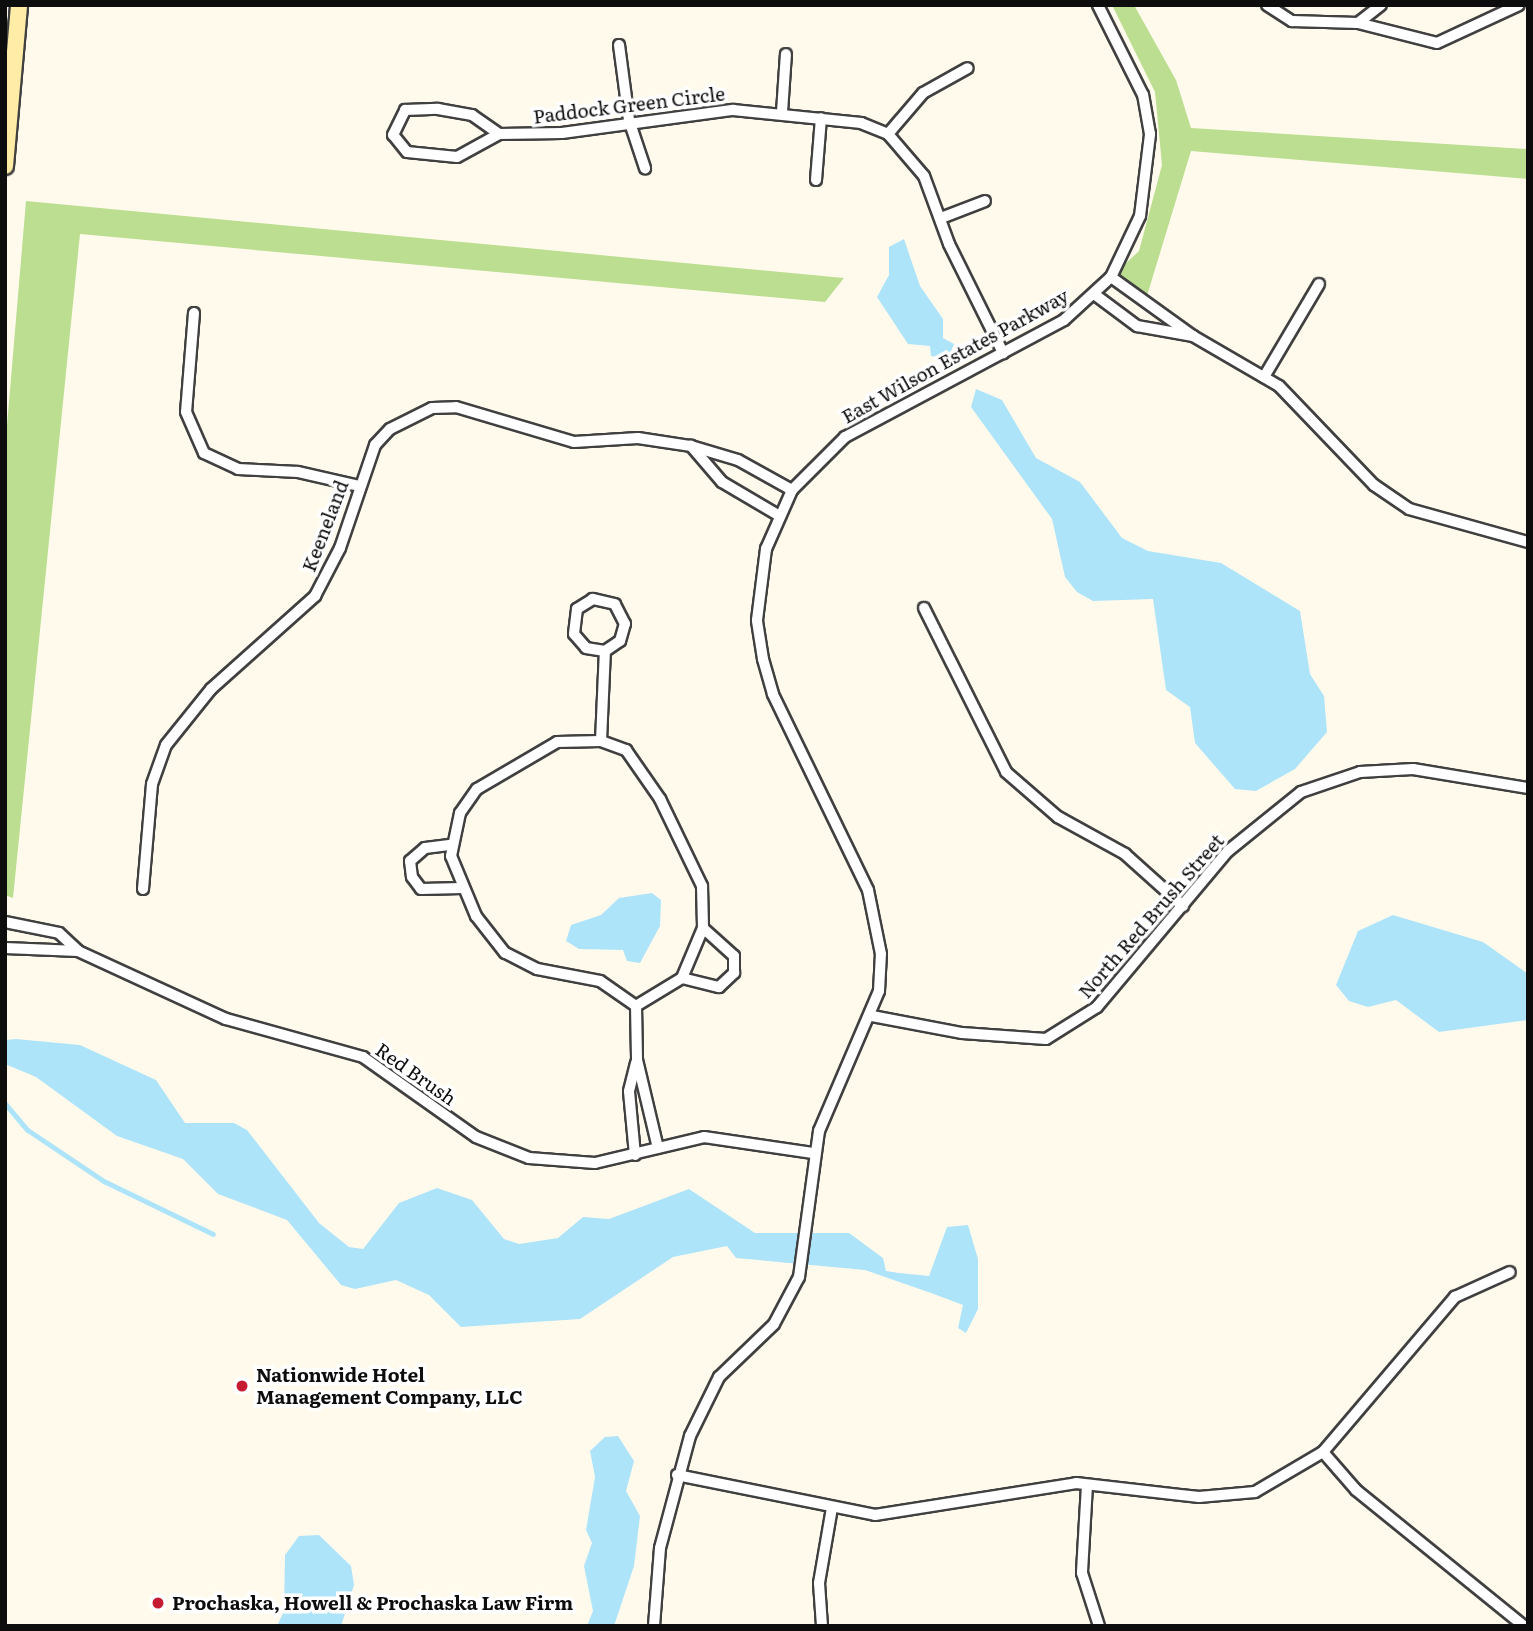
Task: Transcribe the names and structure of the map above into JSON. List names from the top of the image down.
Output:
{
  "streets": {
    "street": [
      "Paddock Green Circle",
      "East Wilson Estates Parkway",
      "Keeneland",
      "North Red Brush Street",
      "Red Brush"
    ]
  },
  "crossings": [
    ["East Wilson Estates Parkway", "Keeneland"],
    ["East Wilson Estates Parkway", "North Red Brush Street"]
  ],
  "places": ["Nationwide Hotel Management Company, LLC", "Prochaska, Howell & Prochaska Law Firm"]
}
